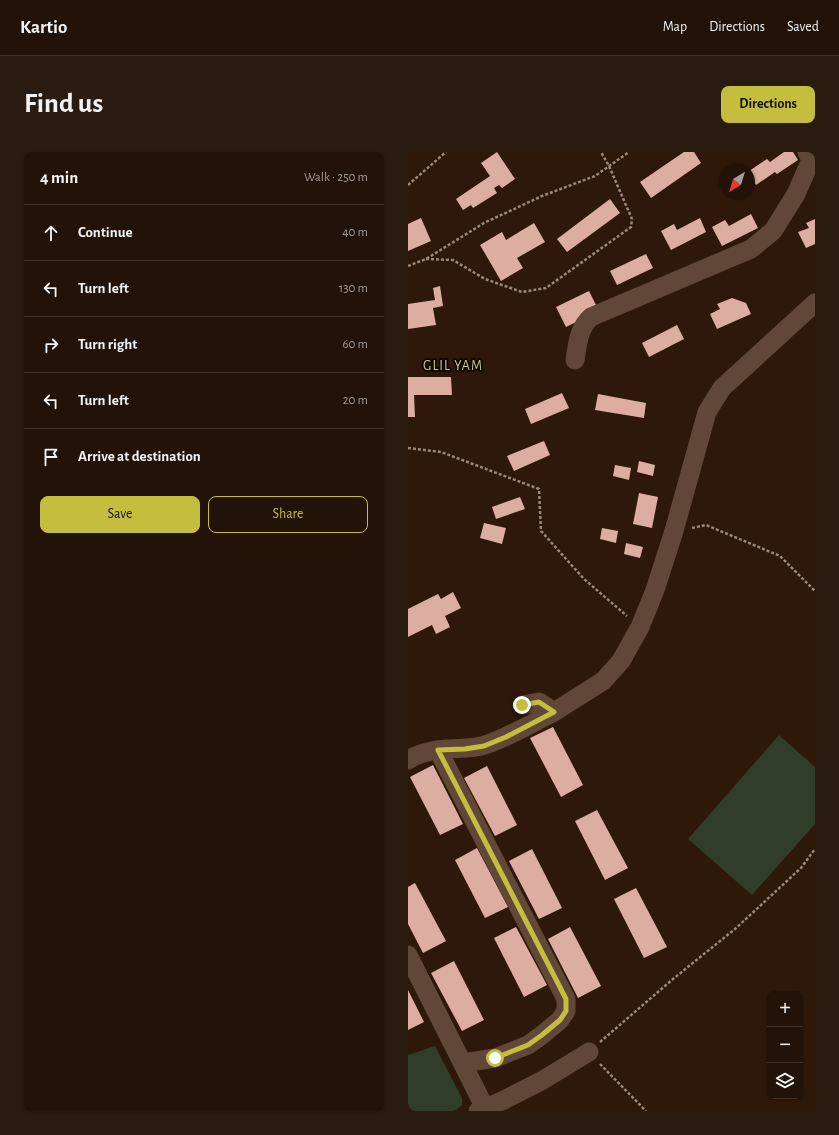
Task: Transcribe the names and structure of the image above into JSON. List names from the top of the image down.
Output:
{
  "districts": ["GLIL YAM"],
  "north": "bottom left",
  "page": {
    "header": "Kartio",
    "nav": ["Map", "Directions", "Saved"],
    "buttons": [
      "Directions",
      ["Save", "Share"]
    ],
    "title": "Find us",
    "heading": ["4 min", "Walk · 250 m"],
    "list": [
      ["Continue", "40 m"],
      ["Turn left", "130 m"],
      ["Turn right", "60 m"],
      ["Turn left", "20 m"],
      "Arrive at destination"
    ],
    "map_buttons": ["+", "−"]
  }
}
